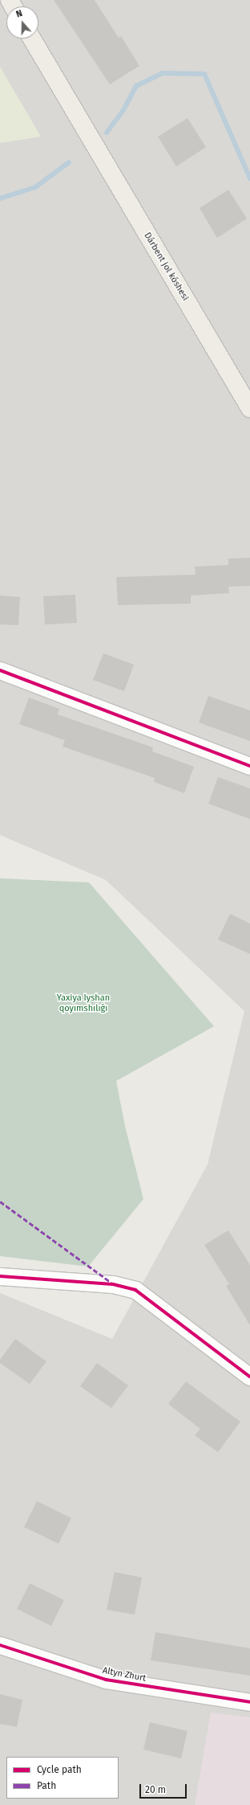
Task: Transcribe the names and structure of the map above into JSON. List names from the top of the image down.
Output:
{
  "streets": {
    "main road": ["Dárbent jol kóshesi"],
    "street": ["Altyn Zhurt"]
  },
  "parks": ["Yaxiya Iyshan qoyımshılıǵı"],
  "legend": ["Cycle path", "Path"],
  "scale_bar": "20 m",
  "north": "top"
}
